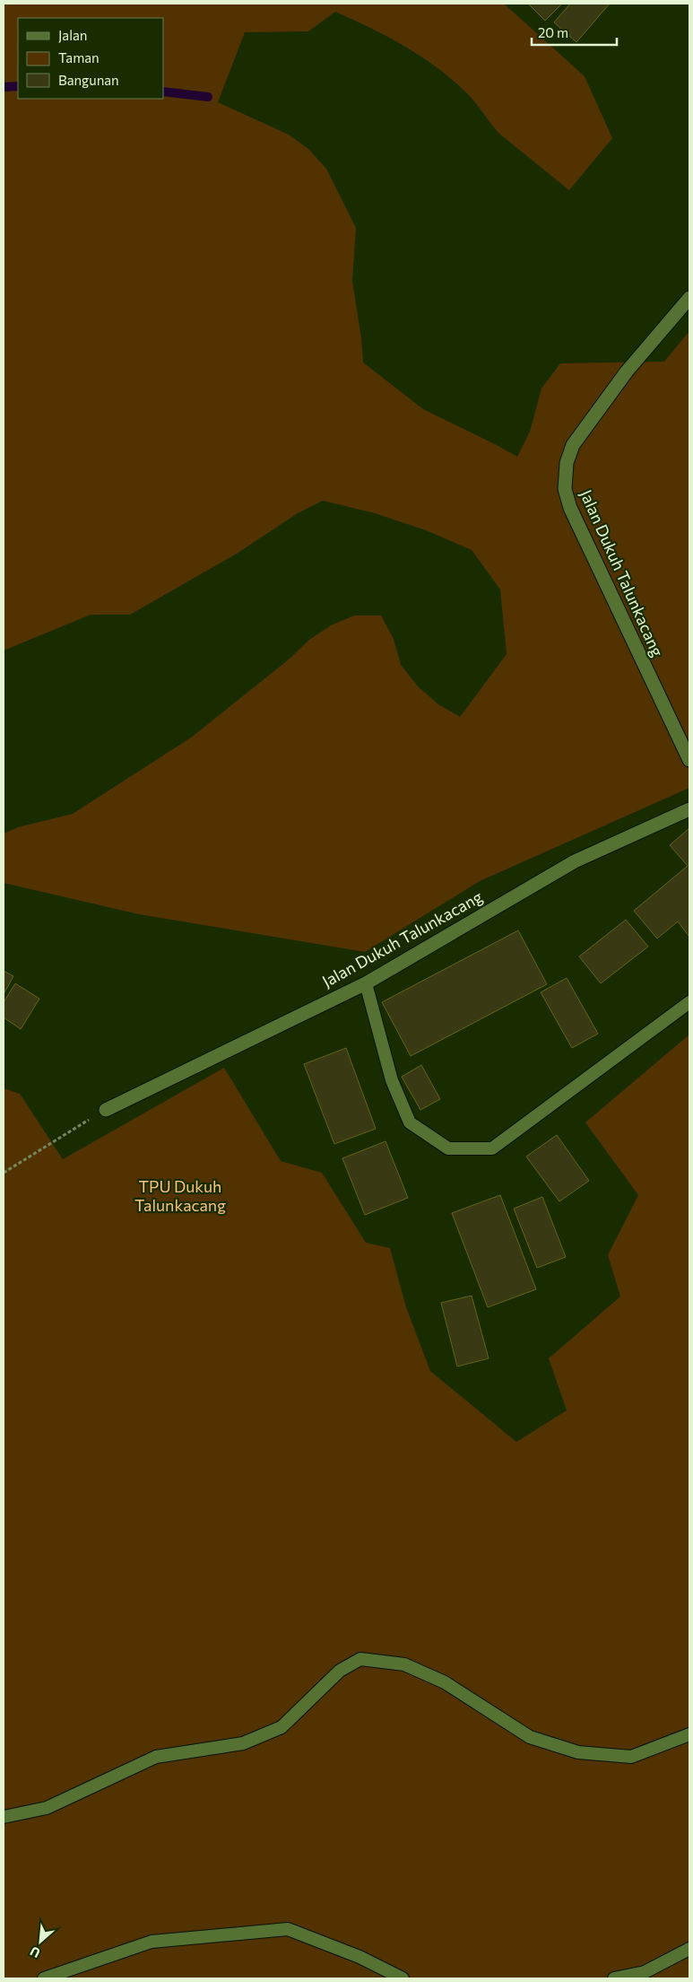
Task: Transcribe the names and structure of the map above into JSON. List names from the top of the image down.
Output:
{
  "streets": {
    "street": ["Jalan Dukuh Talunkacang"]
  },
  "parks": ["TPU Dukuh Talunkacang"],
  "legend": ["Jalan", "Taman", "Bangunan"],
  "scale_bar": "20 m",
  "north": "bottom left"
}
